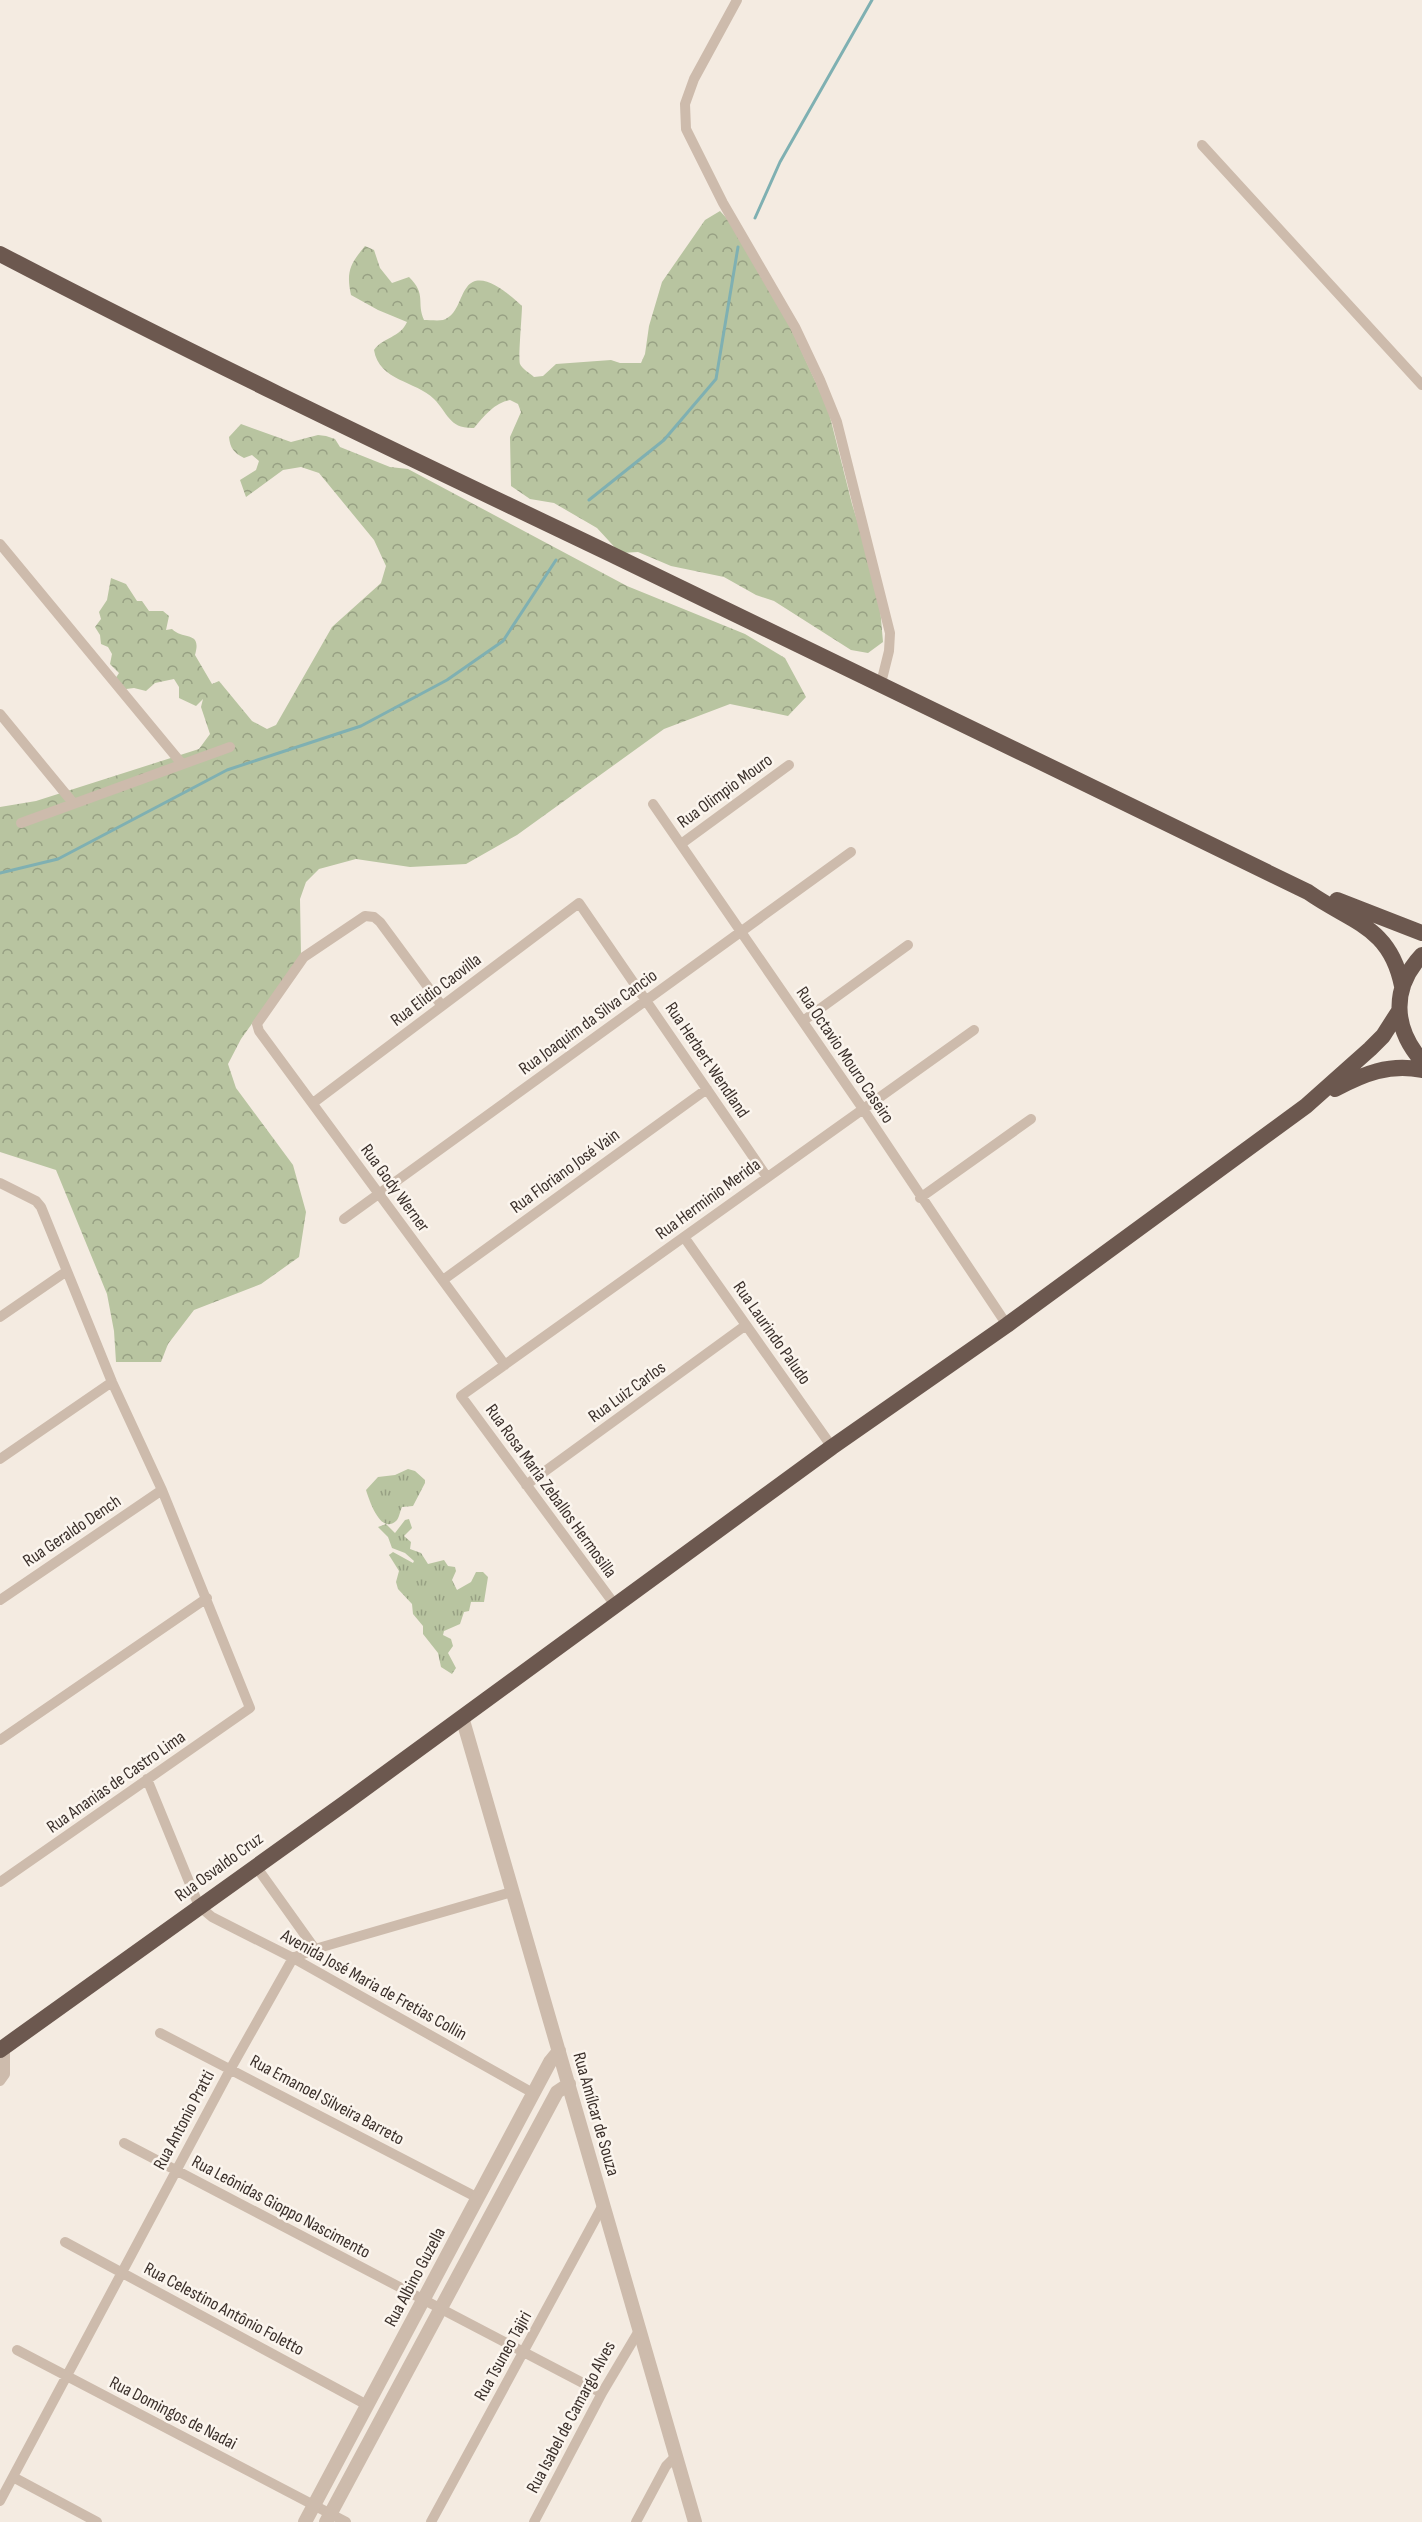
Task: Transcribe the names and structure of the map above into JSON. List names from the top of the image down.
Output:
{
  "streets": {
    "highway": ["Rua Osvaldo Cruz"],
    "street": [
      "Rua Olimpio Mouro",
      "Rua Elidio Caovilla",
      "Rua Joaquim da Silva Cancio",
      "Rua Octavio Mouro Caseiro",
      "Rua Herbert Wendland",
      "Rua Floriano José Vain",
      "Rua Gody Werner",
      "Rua Herminio Merida",
      "Rua Laurindo Paludo",
      "Rua Luiz Carlos",
      "Rua Rosa Maria Zeballos Hermosilla",
      "Rua Geraldo Dench",
      "Rua Ananias de Castro Lima",
      "Avenida José Maria de Fretias Collin",
      "Rua Emanoel Silveira Barreto",
      "Rua Amílcar de Souza",
      "Rua Antonio Pratti",
      "Rua Leônidas Gioppo Nascimento",
      "Rua Albino Guzella",
      "Rua Celestino Antônio Foletto",
      "Rua Tsuneo Tajiri",
      "Rua Domingos de Nadai",
      "Rua Isabel de Camargo Alves"
    ]
  },
  "crossings": [
    ["Rua Olimpio Mouro", "Rua Octavio Mouro Caseiro"],
    ["Rua Elidio Caovilla", "Rua Herbert Wendland"],
    ["Rua Elidio Caovilla", "Rua Gody Werner"],
    ["Rua Joaquim da Silva Cancio", "Rua Octavio Mouro Caseiro"],
    ["Rua Joaquim da Silva Cancio", "Rua Herbert Wendland"],
    ["Rua Joaquim da Silva Cancio", "Rua Gody Werner"],
    ["Rua Octavio Mouro Caseiro", "Rua Herminio Merida"],
    ["Rua Octavio Mouro Caseiro", "Rua Osvaldo Cruz"],
    ["Rua Herbert Wendland", "Rua Floriano José Vain"],
    ["Rua Herbert Wendland", "Rua Herminio Merida"],
    ["Rua Floriano José Vain", "Rua Gody Werner"],
    ["Rua Gody Werner", "Rua Herminio Merida"],
    ["Rua Herminio Merida", "Rua Laurindo Paludo"],
    ["Rua Herminio Merida", "Rua Rosa Maria Zeballos Hermosilla"],
    ["Rua Laurindo Paludo", "Rua Luiz Carlos"],
    ["Rua Laurindo Paludo", "Rua Osvaldo Cruz"],
    ["Rua Luiz Carlos", "Rua Rosa Maria Zeballos Hermosilla"],
    ["Rua Rosa Maria Zeballos Hermosilla", "Rua Osvaldo Cruz"],
    ["Rua Osvaldo Cruz", "Avenida José Maria de Fretias Collin"],
    ["Rua Osvaldo Cruz", "Rua Amílcar de Souza"],
    ["Avenida José Maria de Fretias Collin", "Rua Antonio Pratti"],
    ["Avenida José Maria de Fretias Collin", "Rua Albino Guzella"],
    ["Rua Emanoel Silveira Barreto", "Rua Antonio Pratti"],
    ["Rua Emanoel Silveira Barreto", "Rua Albino Guzella"],
    ["Rua Amílcar de Souza", "Rua Albino Guzella"],
    ["Rua Amílcar de Souza", "Rua Tsuneo Tajiri"],
    ["Rua Amílcar de Souza", "Rua Isabel de Camargo Alves"],
    ["Rua Antonio Pratti", "Rua Leônidas Gioppo Nascimento"],
    ["Rua Antonio Pratti", "Rua Celestino Antônio Foletto"],
    ["Rua Antonio Pratti", "Rua Domingos de Nadai"],
    ["Rua Leônidas Gioppo Nascimento", "Rua Albino Guzella"],
    ["Rua Leônidas Gioppo Nascimento", "Rua Tsuneo Tajiri"],
    ["Rua Leônidas Gioppo Nascimento", "Rua Isabel de Camargo Alves"],
    ["Rua Albino Guzella", "Rua Celestino Antônio Foletto"],
    ["Rua Albino Guzella", "Rua Domingos de Nadai"]
  ]
}
